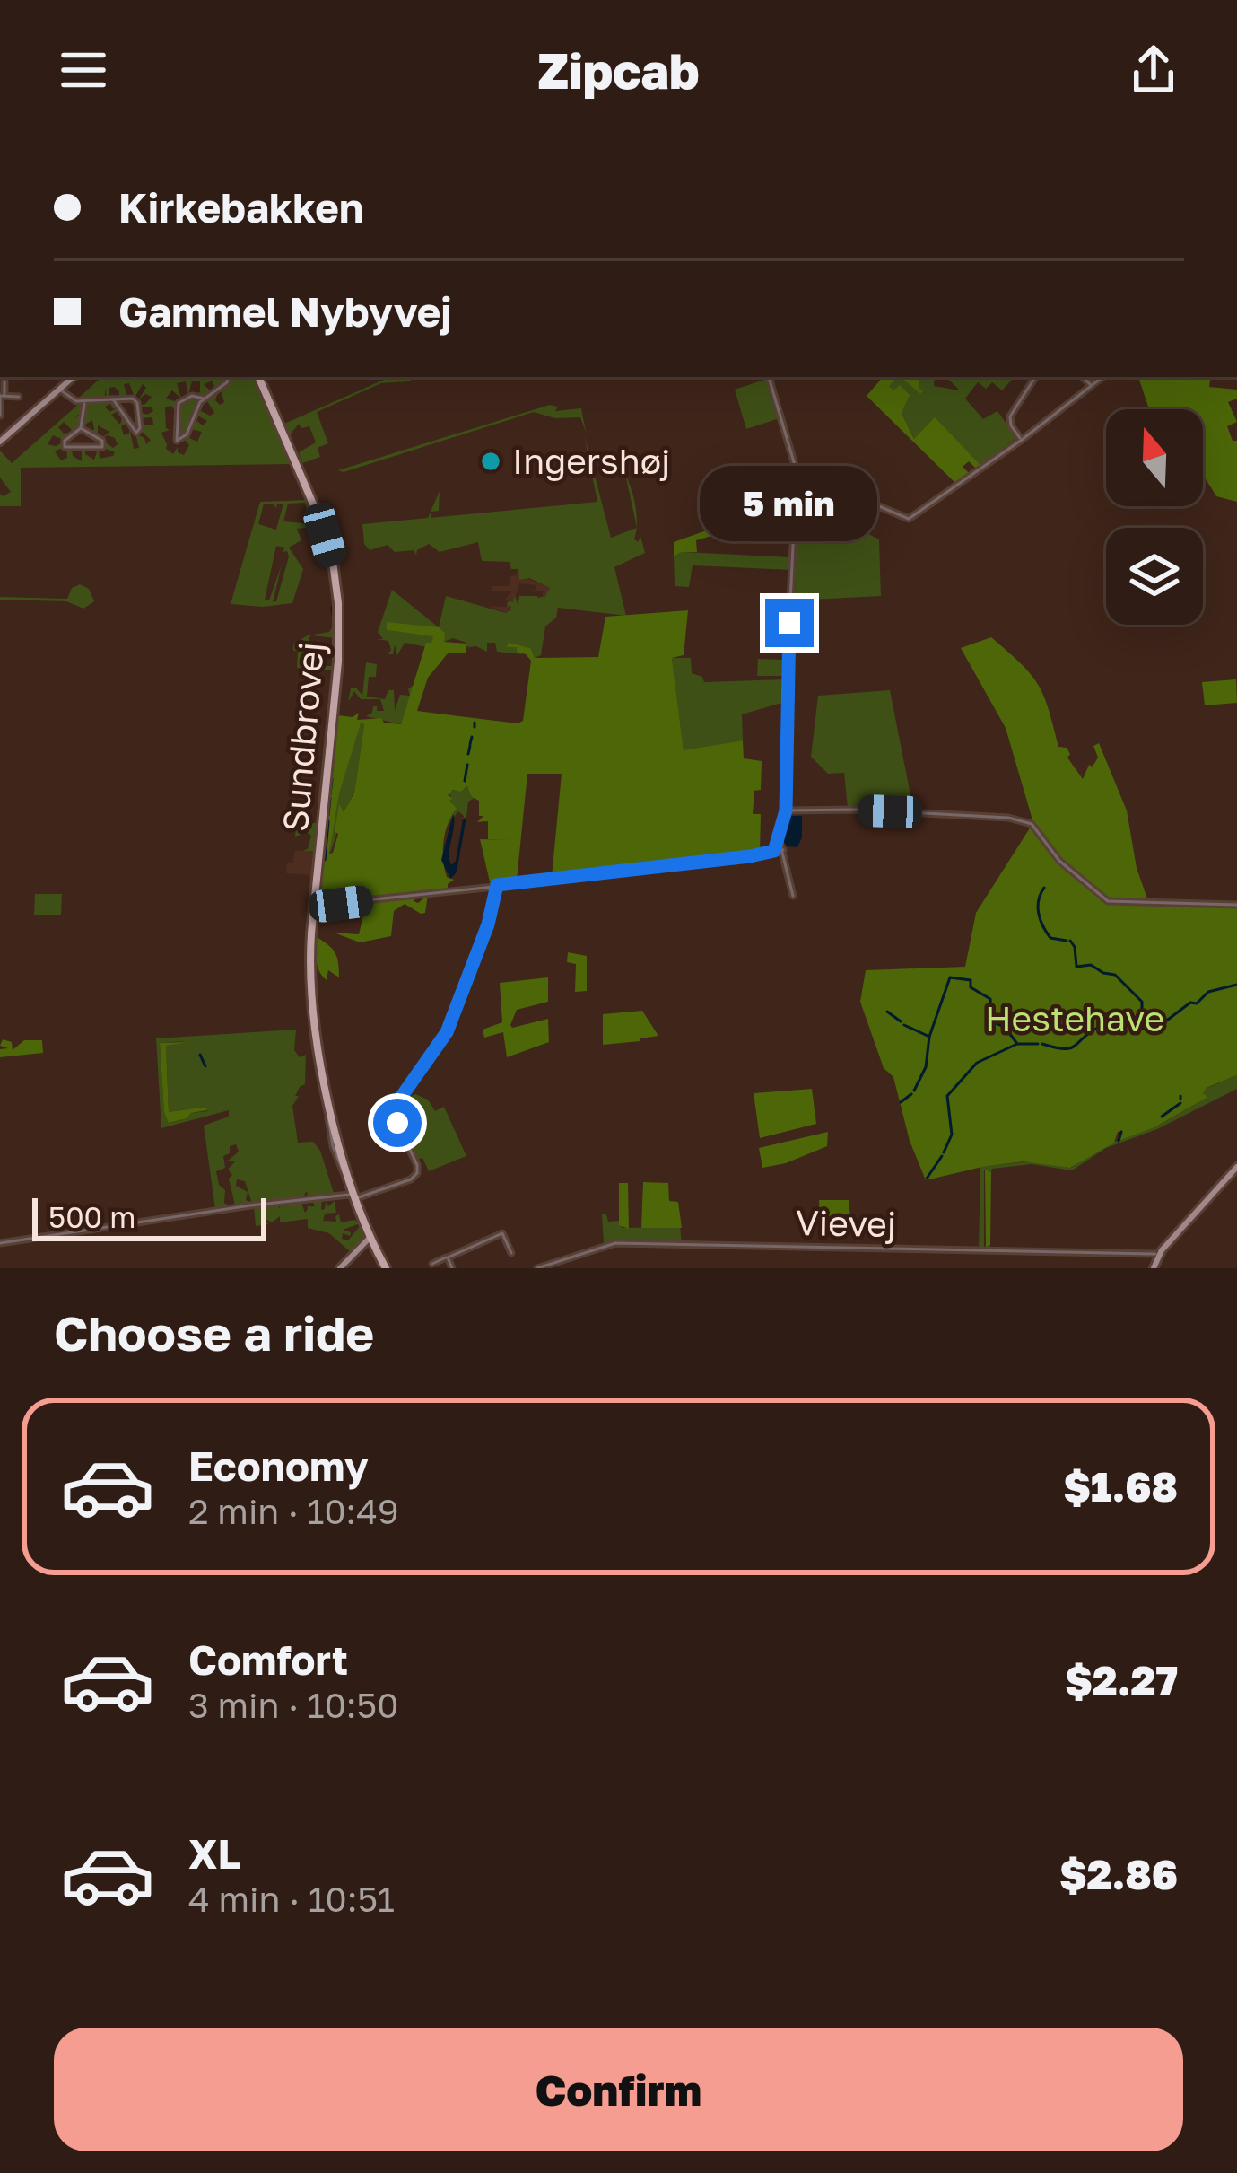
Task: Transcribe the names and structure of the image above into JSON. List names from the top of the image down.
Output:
{
  "streets": {
    "main road": ["Sundbrovej"],
    "street": ["Vievej"]
  },
  "parks": ["Hestehave"],
  "places": ["Ingershøj"],
  "scale_bar": "500 m",
  "north": "top",
  "page": {
    "header": "Zipcab",
    "banner": ["Kirkebakken", "Gammel Nybyvej"],
    "bubble": "5 min",
    "scale": "500 m",
    "heading": "Choose a ride",
    "list": [
      {
        "name": "Economy",
        "note": "2 min · 10:49",
        "value": "$1.68"
      },
      {
        "name": "Comfort",
        "note": "3 min · 10:50",
        "value": "$2.27"
      },
      {
        "name": "XL",
        "note": "4 min · 10:51",
        "value": "$2.86"
      }
    ],
    "buttons": "Confirm"
  }
}
